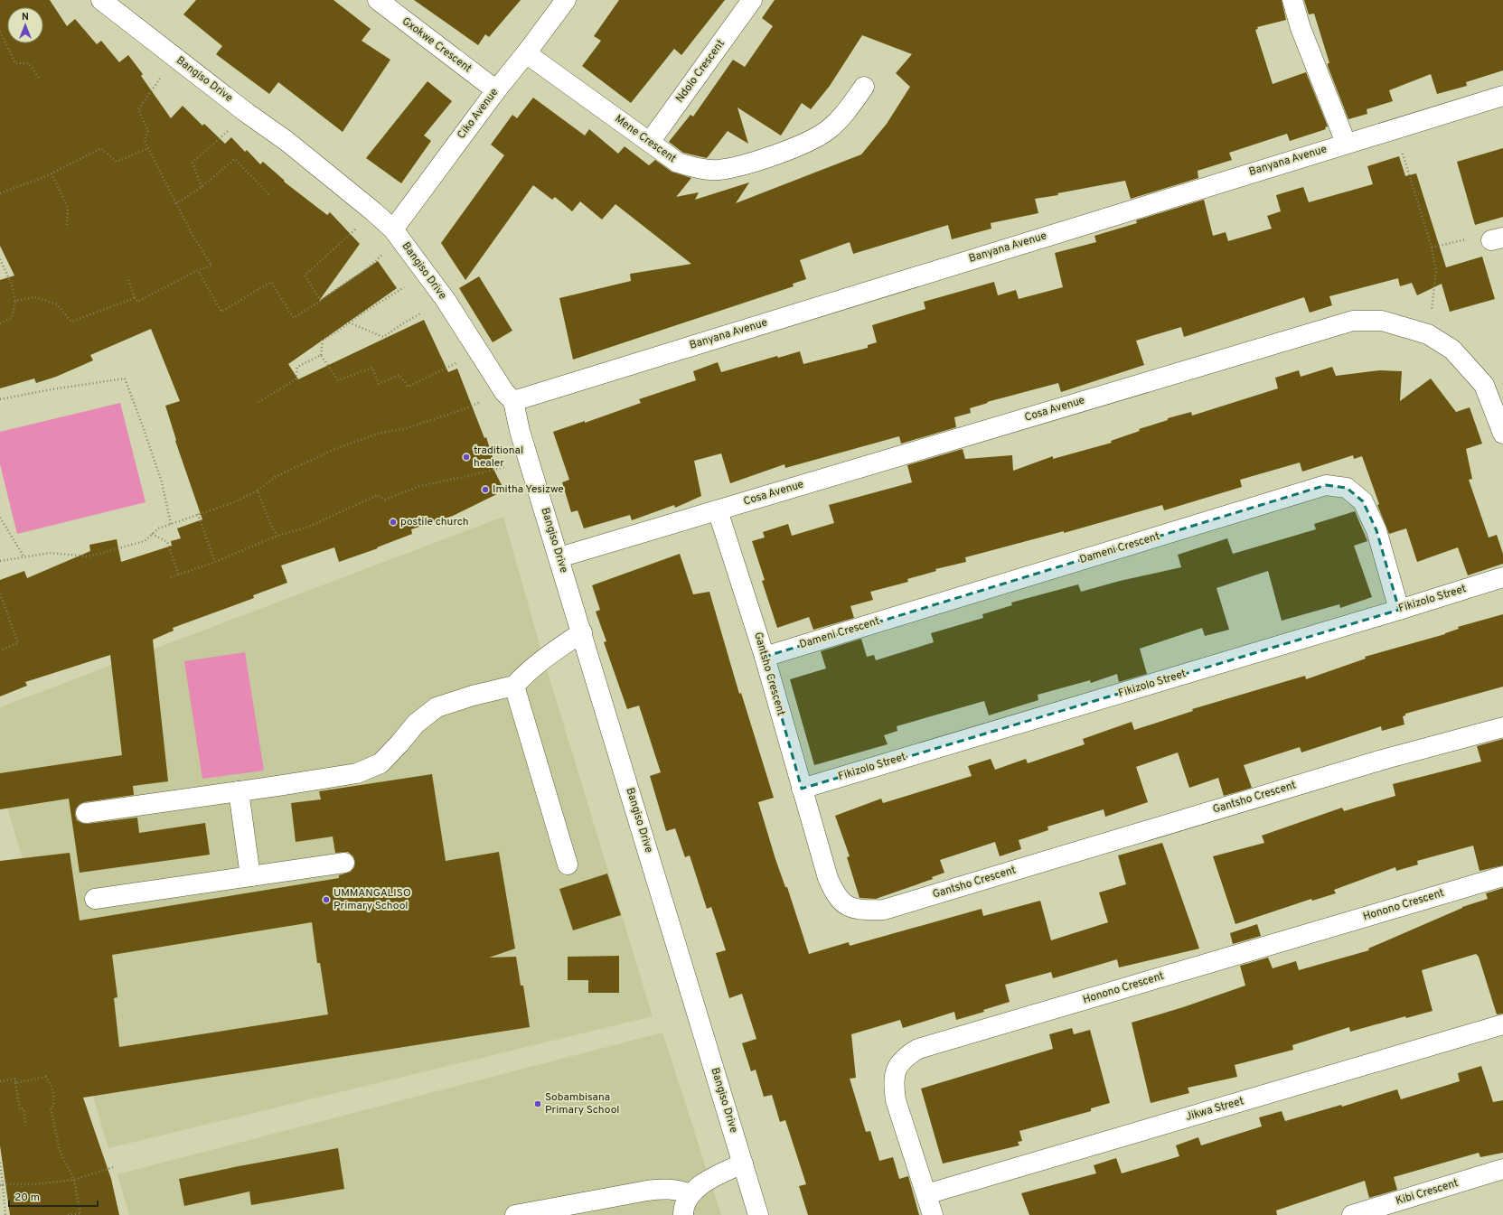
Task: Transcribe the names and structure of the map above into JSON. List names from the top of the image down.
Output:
{
  "streets": {
    "street": [
      "Gxokwe Crescent",
      "Ndolo Crescent",
      "Bangiso Drive",
      "Ciko Avenue",
      "Mene Crescent",
      "Banyana Avenue",
      "Cosa Avenue",
      "Dameni Crescent",
      "Fikizolo Street",
      "Gantsho Crescent",
      "Honono Crescent",
      "Jikwa Street",
      "Kibi Crescent"
    ]
  },
  "crossings": [
    ["Gxokwe Crescent", "Ciko Avenue"],
    ["Ndolo Crescent", "Mene Crescent"],
    ["Bangiso Drive", "Ciko Avenue"],
    ["Bangiso Drive", "Banyana Avenue"],
    ["Bangiso Drive", "Cosa Avenue"],
    ["Ciko Avenue", "Mene Crescent"],
    ["Cosa Avenue", "Gantsho Crescent"],
    ["Dameni Crescent", "Fikizolo Street"],
    ["Dameni Crescent", "Gantsho Crescent"],
    ["Fikizolo Street", "Gantsho Crescent"],
    ["Honono Crescent", "Jikwa Street"]
  ],
  "places": [
    "traditional healer",
    "Imitha Yesizwe",
    "postile church",
    "UMMANGALISO Primary School",
    "Sobambisana Primary School"
  ],
  "scale_bar": "20 m",
  "north": "top"
}
